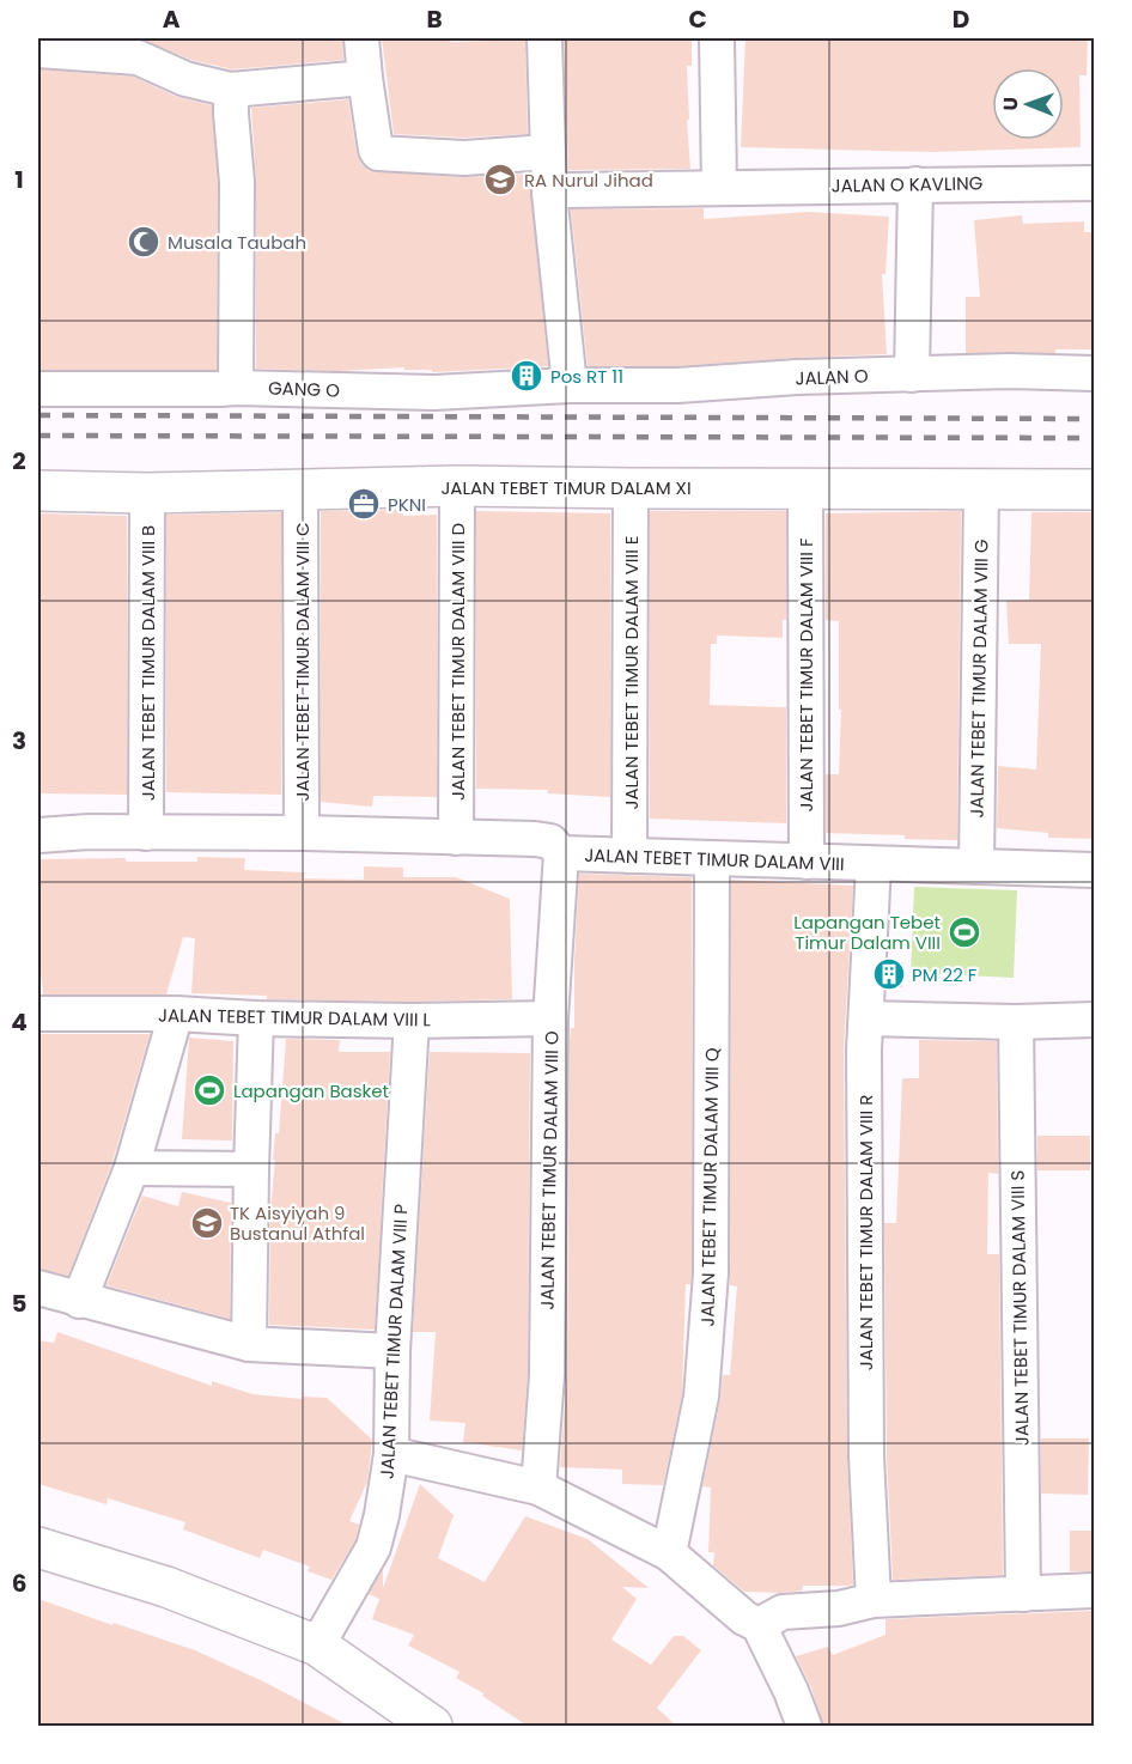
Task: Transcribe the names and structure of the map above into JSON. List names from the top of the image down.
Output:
{
  "streets": {
    "street": [
      "JALAN O KAVLING",
      "JALAN O",
      "GANG O",
      "JALAN TEBET TIMUR DALAM XI",
      "JALAN TEBET TIMUR DALAM VIII C",
      "JALAN TEBET TIMUR DALAM VIII D",
      "JALAN TEBET TIMUR DALAM VIII B",
      "JALAN TEBET TIMUR DALAM VIII E",
      "JALAN TEBET TIMUR DALAM VIII F",
      "JALAN TEBET TIMUR DALAM VIII G",
      "JALAN TEBET TIMUR DALAM VIII",
      "JALAN TEBET TIMUR DALAM VIII L",
      "JALAN TEBET TIMUR DALAM VIII O",
      "JALAN TEBET TIMUR DALAM VIII Q",
      "JALAN TEBET TIMUR DALAM VIII R",
      "JALAN TEBET TIMUR DALAM VIII S",
      "JALAN TEBET TIMUR DALAM VIII P"
    ]
  },
  "crossings": [
    ["JALAN O", "GANG O"],
    ["JALAN TEBET TIMUR DALAM XI", "JALAN TEBET TIMUR DALAM VIII C"],
    ["JALAN TEBET TIMUR DALAM XI", "JALAN TEBET TIMUR DALAM VIII D"],
    ["JALAN TEBET TIMUR DALAM XI", "JALAN TEBET TIMUR DALAM VIII B"],
    ["JALAN TEBET TIMUR DALAM XI", "JALAN TEBET TIMUR DALAM VIII E"],
    ["JALAN TEBET TIMUR DALAM XI", "JALAN TEBET TIMUR DALAM VIII F"],
    ["JALAN TEBET TIMUR DALAM XI", "JALAN TEBET TIMUR DALAM VIII G"],
    ["JALAN TEBET TIMUR DALAM VIII C", "JALAN TEBET TIMUR DALAM VIII"],
    ["JALAN TEBET TIMUR DALAM VIII D", "JALAN TEBET TIMUR DALAM VIII"],
    ["JALAN TEBET TIMUR DALAM VIII B", "JALAN TEBET TIMUR DALAM VIII"],
    ["JALAN TEBET TIMUR DALAM VIII E", "JALAN TEBET TIMUR DALAM VIII"],
    ["JALAN TEBET TIMUR DALAM VIII F", "JALAN TEBET TIMUR DALAM VIII"],
    ["JALAN TEBET TIMUR DALAM VIII G", "JALAN TEBET TIMUR DALAM VIII"],
    ["JALAN TEBET TIMUR DALAM VIII", "JALAN TEBET TIMUR DALAM VIII O"],
    ["JALAN TEBET TIMUR DALAM VIII", "JALAN TEBET TIMUR DALAM VIII Q"],
    ["JALAN TEBET TIMUR DALAM VIII", "JALAN TEBET TIMUR DALAM VIII R"],
    ["JALAN TEBET TIMUR DALAM VIII L", "JALAN TEBET TIMUR DALAM VIII O"],
    ["JALAN TEBET TIMUR DALAM VIII L", "JALAN TEBET TIMUR DALAM VIII P"]
  ],
  "places": {
    "school or university": ["RA Nurul Jihad", "TK Aisyiyah 9 Bustanul Athfal"],
    "mosque": ["Musala Taubah"],
    "building": ["Pos RT 11", "PM 22 F"],
    "office": ["PKNI"],
    "sports": ["Lapangan Tebet Timur Dalam VIII", "Lapangan Basket"]
  },
  "north": "left",
  "grid": {
    "columns": [
      "A",
      "B",
      "C",
      "D"
    ],
    "rows": [
      "1",
      "2",
      "3",
      "4",
      "5",
      "6"
    ]
  }
}
